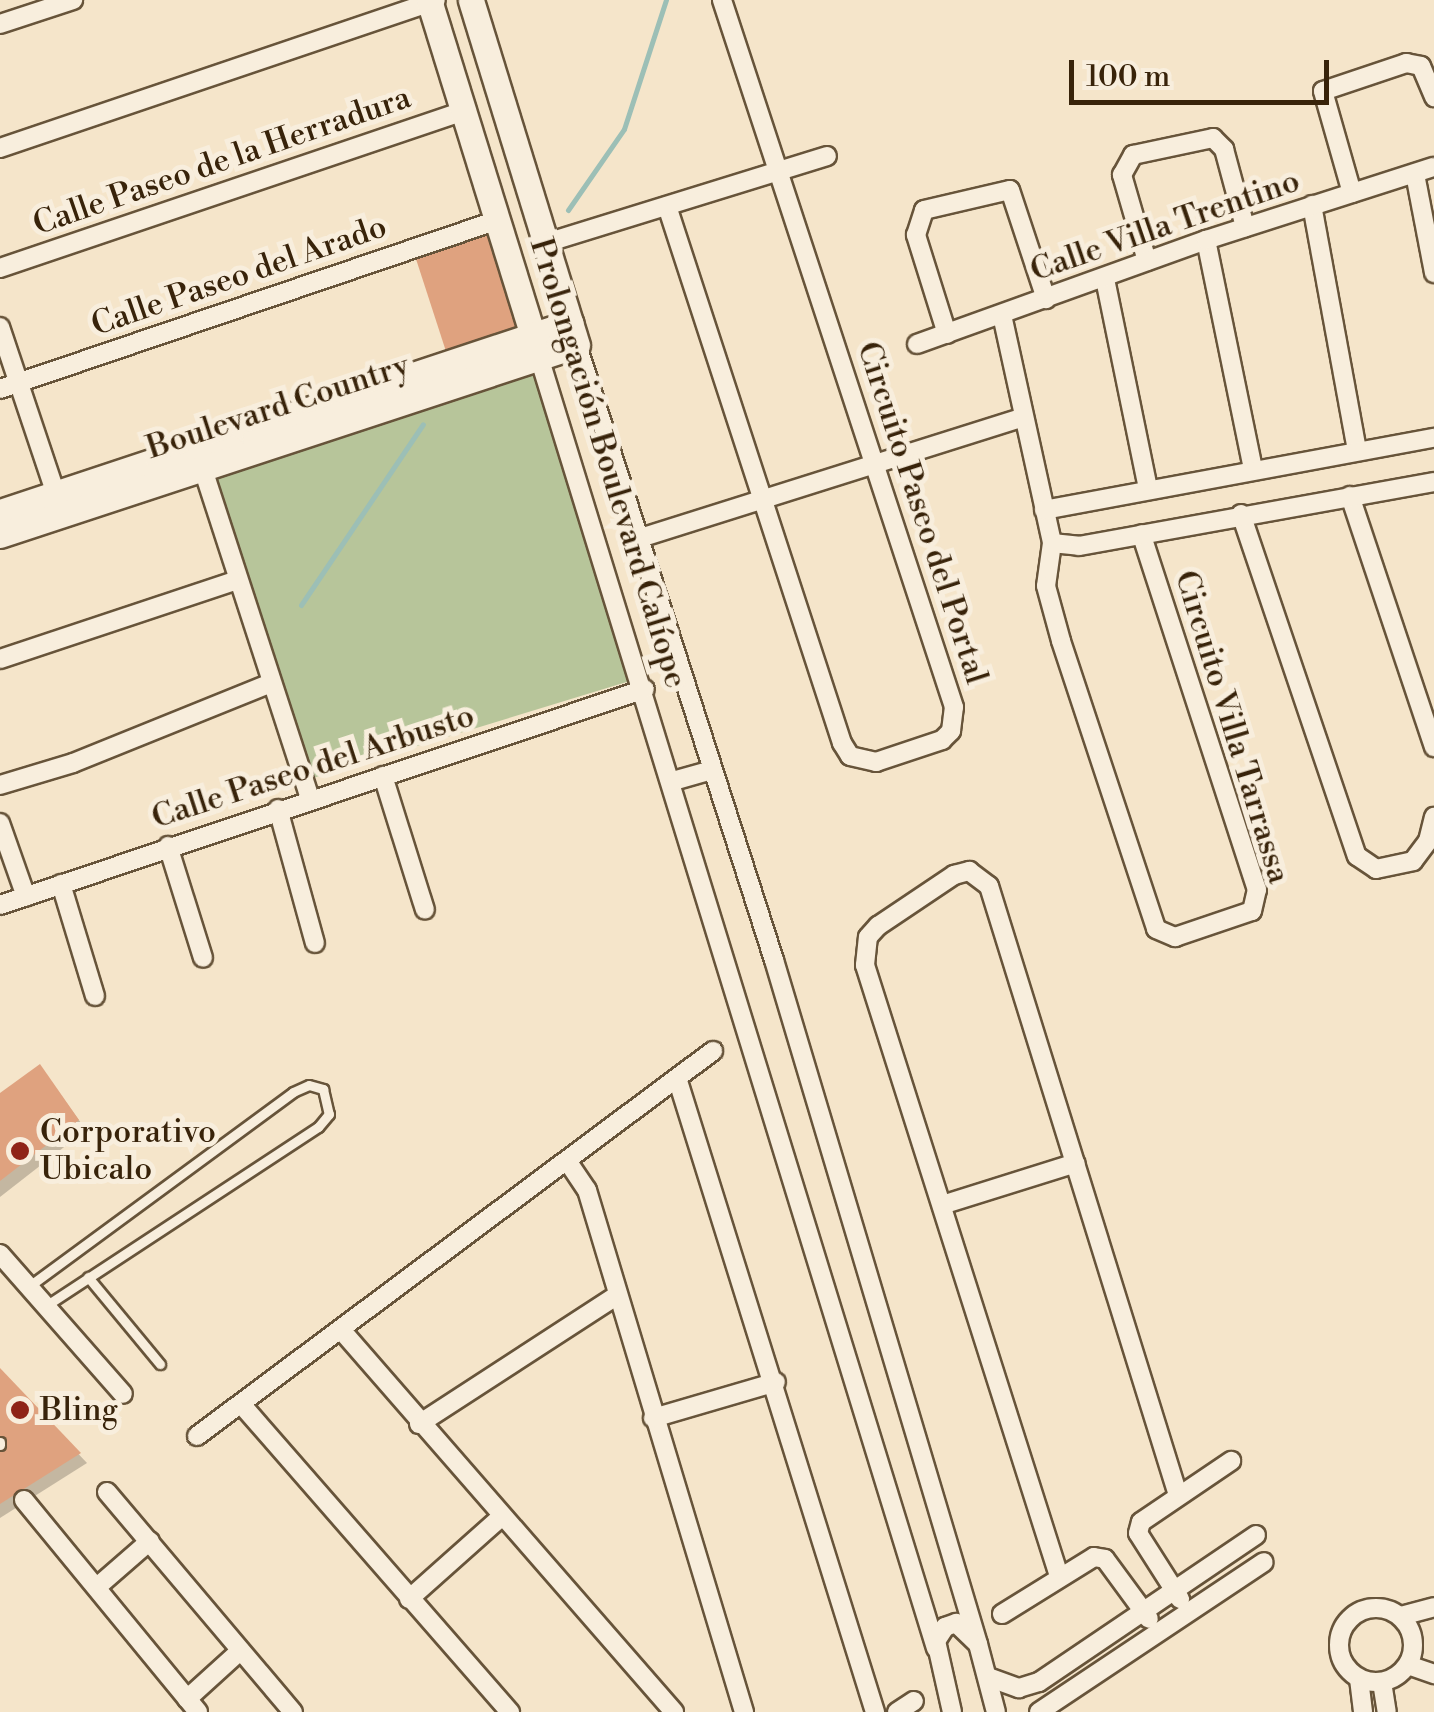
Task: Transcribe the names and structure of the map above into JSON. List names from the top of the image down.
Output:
{
  "streets": {
    "street": [
      "Calle Paseo de la Herradura",
      "Calle Villa Trentino",
      "Calle Paseo del Arado",
      "Boulevard Country",
      "Prolongación Boulevard Calíope",
      "Circuito Paseo del Portal",
      "Circuito Villa Tarrassa",
      "Calle Paseo del Arbusto"
    ]
  },
  "crossings": [
    ["Calle Paseo de la Herradura", "Prolongación Boulevard Calíope"],
    ["Calle Paseo del Arado", "Prolongación Boulevard Calíope"],
    ["Boulevard Country", "Prolongación Boulevard Calíope"],
    ["Prolongación Boulevard Calíope", "Calle Paseo del Arbusto"]
  ],
  "places": ["Corporativo Ubicalo", "Bling"],
  "scale_bar": "100 m"
}
